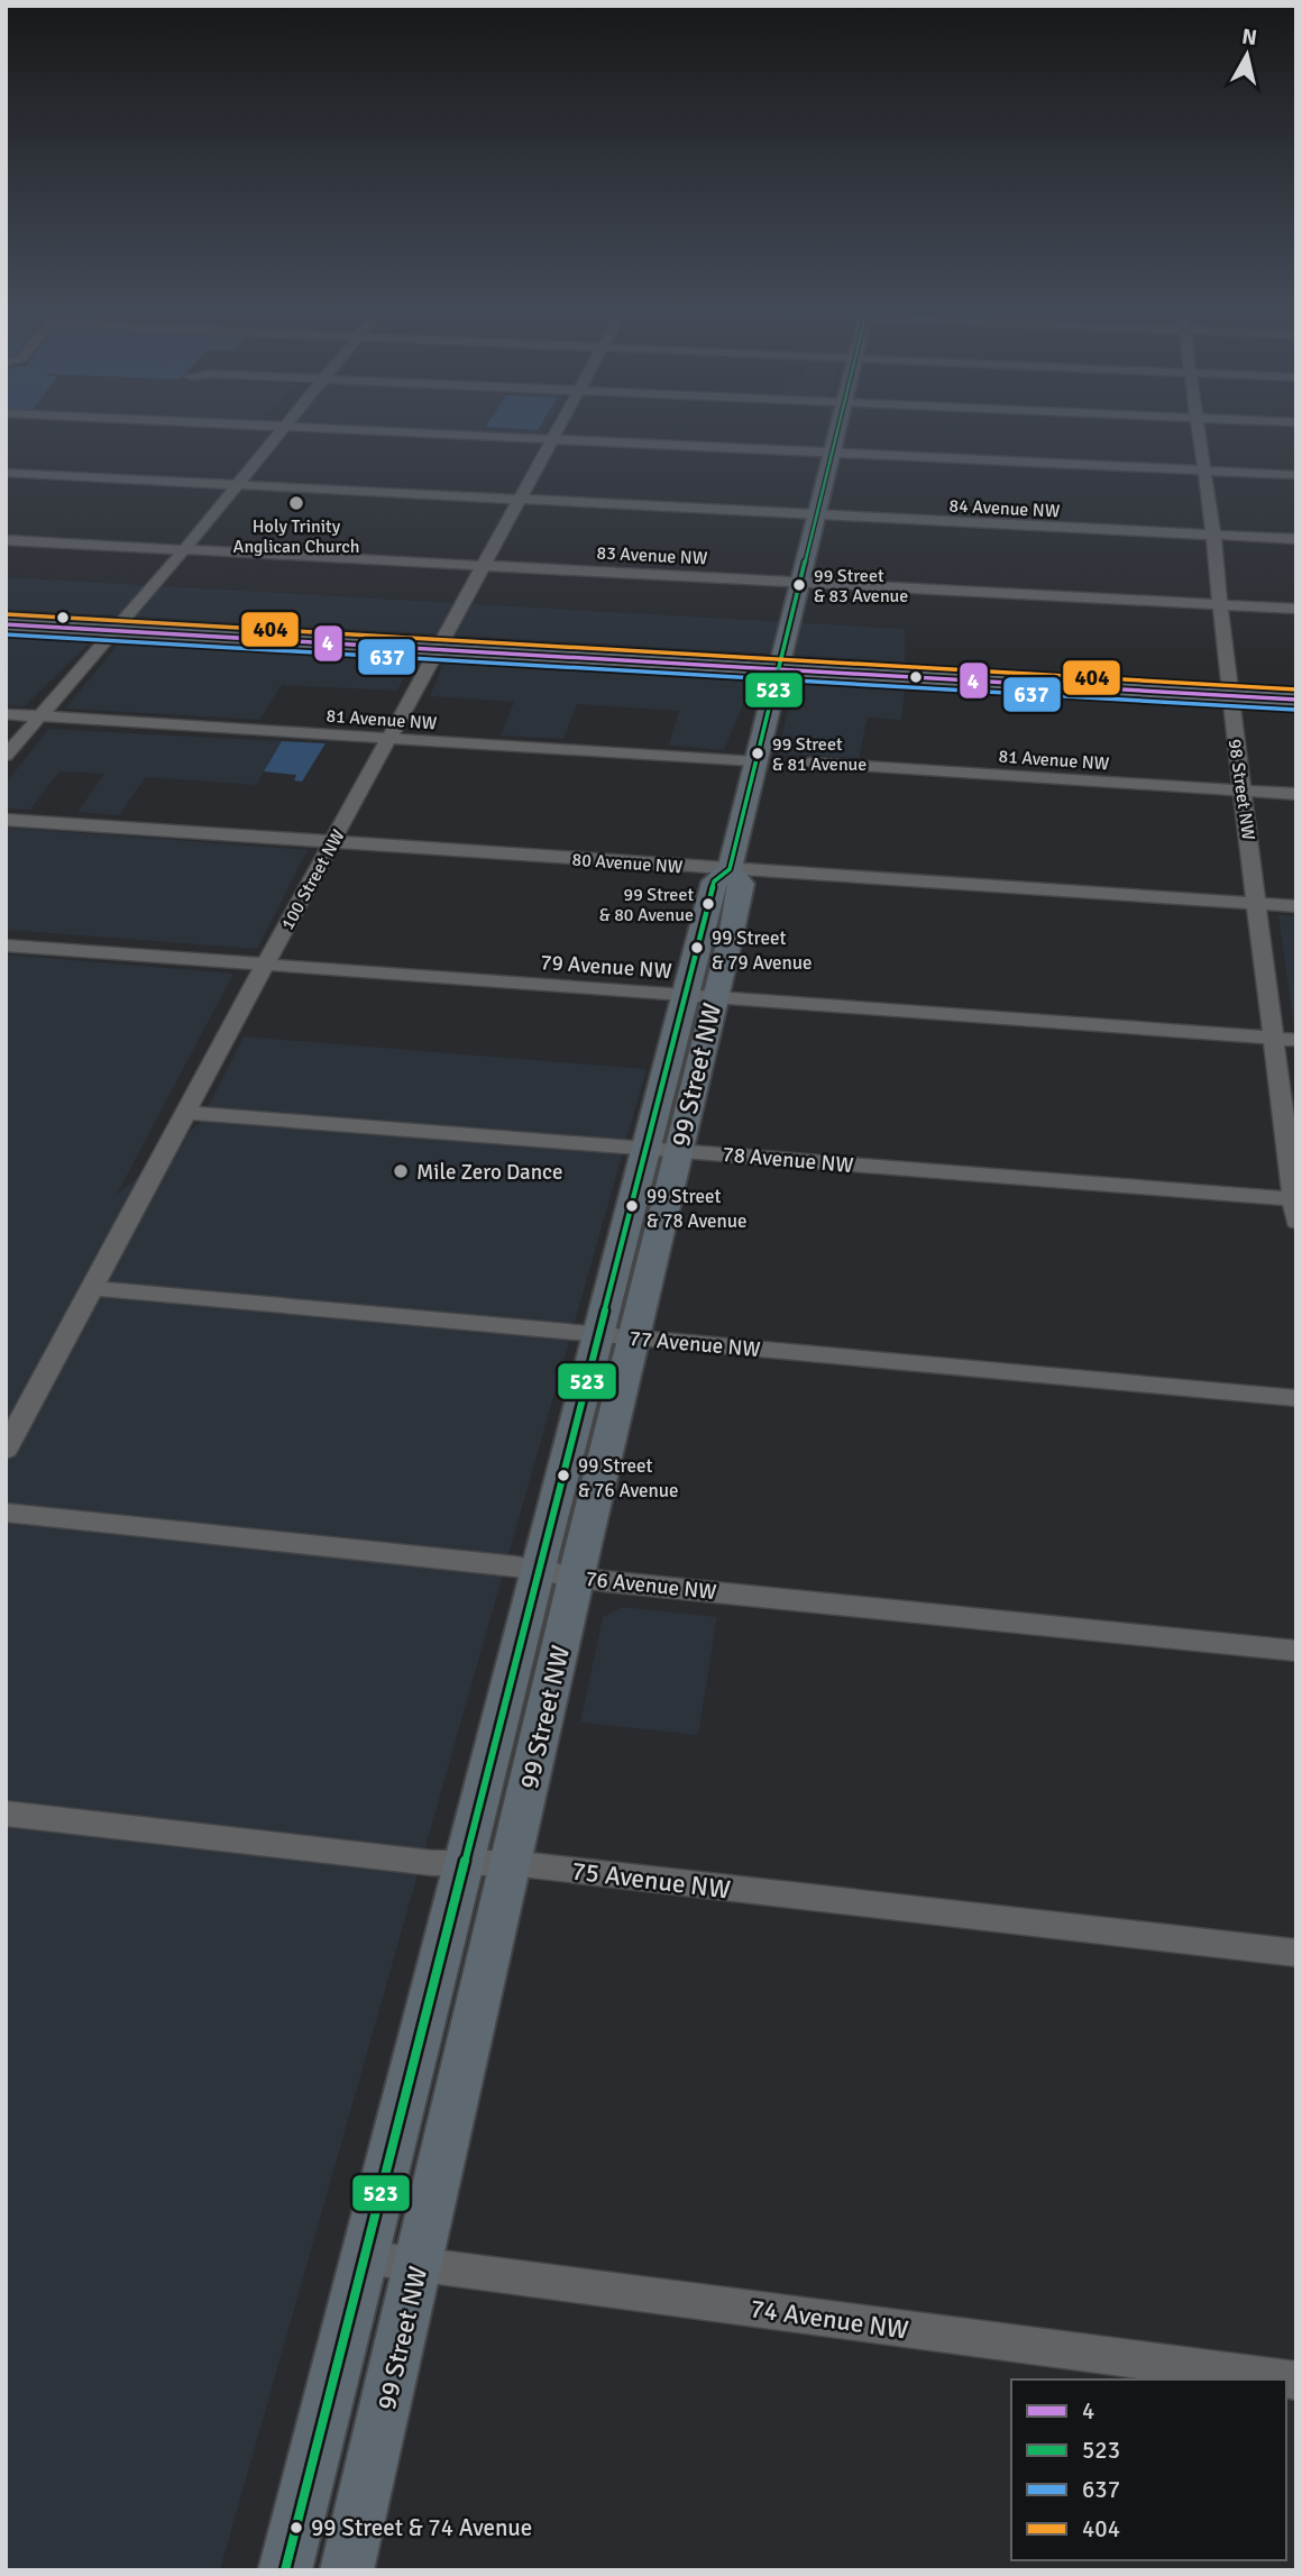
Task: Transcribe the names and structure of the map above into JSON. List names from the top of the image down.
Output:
{
  "streets": {
    "main road": ["99 Street NW"],
    "street": [
      "84 Avenue NW",
      "83 Avenue NW",
      "81 Avenue NW",
      "98 Street NW",
      "80 Avenue NW",
      "100 Street NW",
      "79 Avenue NW",
      "78 Avenue NW",
      "77 Avenue NW",
      "76 Avenue NW",
      "75 Avenue NW",
      "74 Avenue NW"
    ]
  },
  "crossings": [
    ["84 Avenue NW", "98 Street NW"],
    ["84 Avenue NW", "100 Street NW"],
    ["84 Avenue NW", "99 Street NW"],
    ["83 Avenue NW", "98 Street NW"],
    ["83 Avenue NW", "100 Street NW"],
    ["83 Avenue NW", "99 Street NW"],
    ["81 Avenue NW", "98 Street NW"],
    ["81 Avenue NW", "100 Street NW"],
    ["81 Avenue NW", "99 Street NW"],
    ["98 Street NW", "80 Avenue NW"],
    ["98 Street NW", "79 Avenue NW"],
    ["98 Street NW", "78 Avenue NW"],
    ["80 Avenue NW", "100 Street NW"],
    ["80 Avenue NW", "99 Street NW"],
    ["100 Street NW", "79 Avenue NW"],
    ["100 Street NW", "78 Avenue NW"],
    ["100 Street NW", "77 Avenue NW"],
    ["79 Avenue NW", "99 Street NW"],
    ["99 Street NW", "78 Avenue NW"],
    ["99 Street NW", "77 Avenue NW"],
    ["99 Street NW", "76 Avenue NW"],
    ["99 Street NW", "75 Avenue NW"],
    ["99 Street NW", "74 Avenue NW"]
  ],
  "places": [
    "Holy Trinity Anglican Church",
    "99 Street & 83 Avenue",
    "99 Street & 81 Avenue",
    "99 Street & 80 Avenue",
    "99 Street & 79 Avenue",
    "Mile Zero Dance",
    "99 Street & 78 Avenue",
    "99 Street & 76 Avenue",
    "99 Street & 74 Avenue"
  ],
  "lines": [
    "transit line 523",
    "transit line 404",
    "transit line 4",
    "transit line 637"
  ],
  "legend": [
    "4",
    "523",
    "637",
    "404"
  ],
  "north": "top"
}
